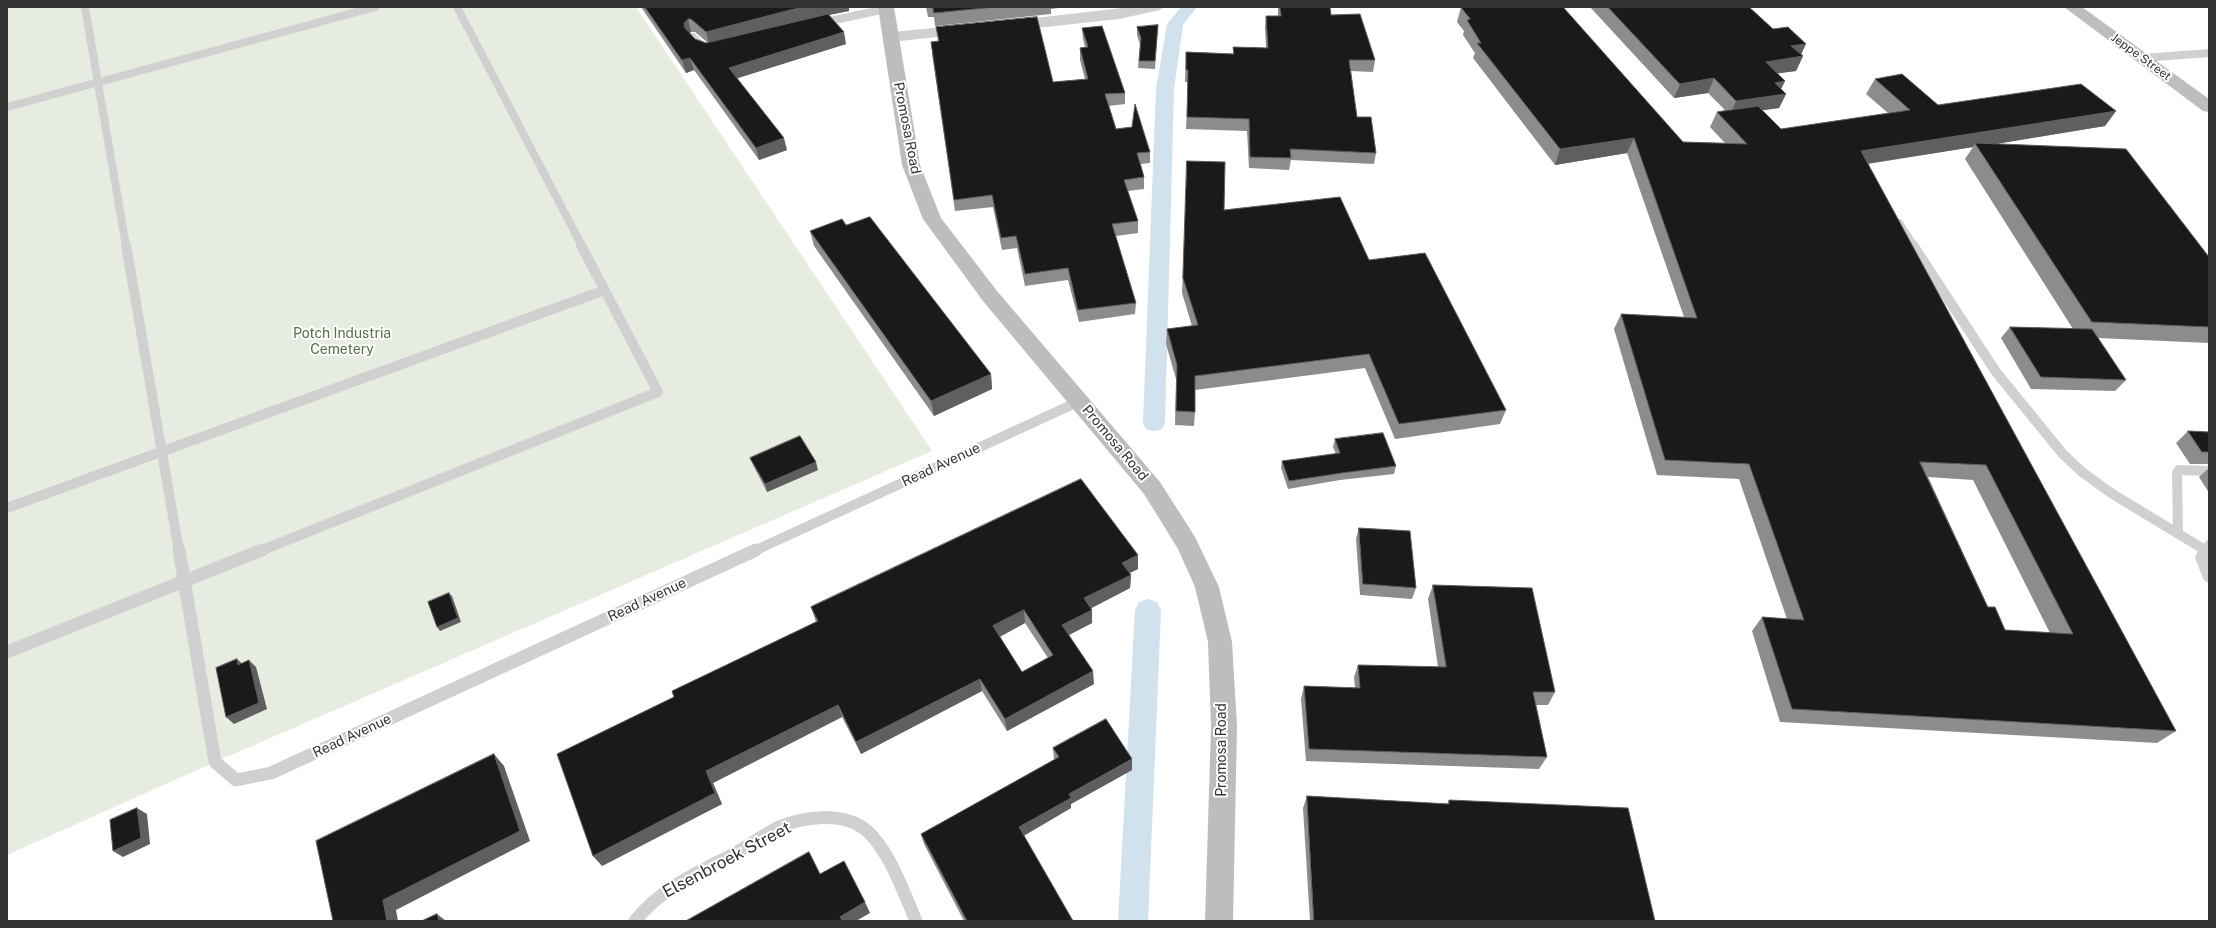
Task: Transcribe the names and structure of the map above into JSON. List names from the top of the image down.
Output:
{
  "streets": {
    "street": ["Jeppe Street", "Promosa Road"],
    "lane": ["Read Avenue", "Elsenbroek Street"]
  },
  "crossings": [
    ["Promosa Road", "Read Avenue"]
  ],
  "parks": ["Potch Industria Cemetery"]
}
